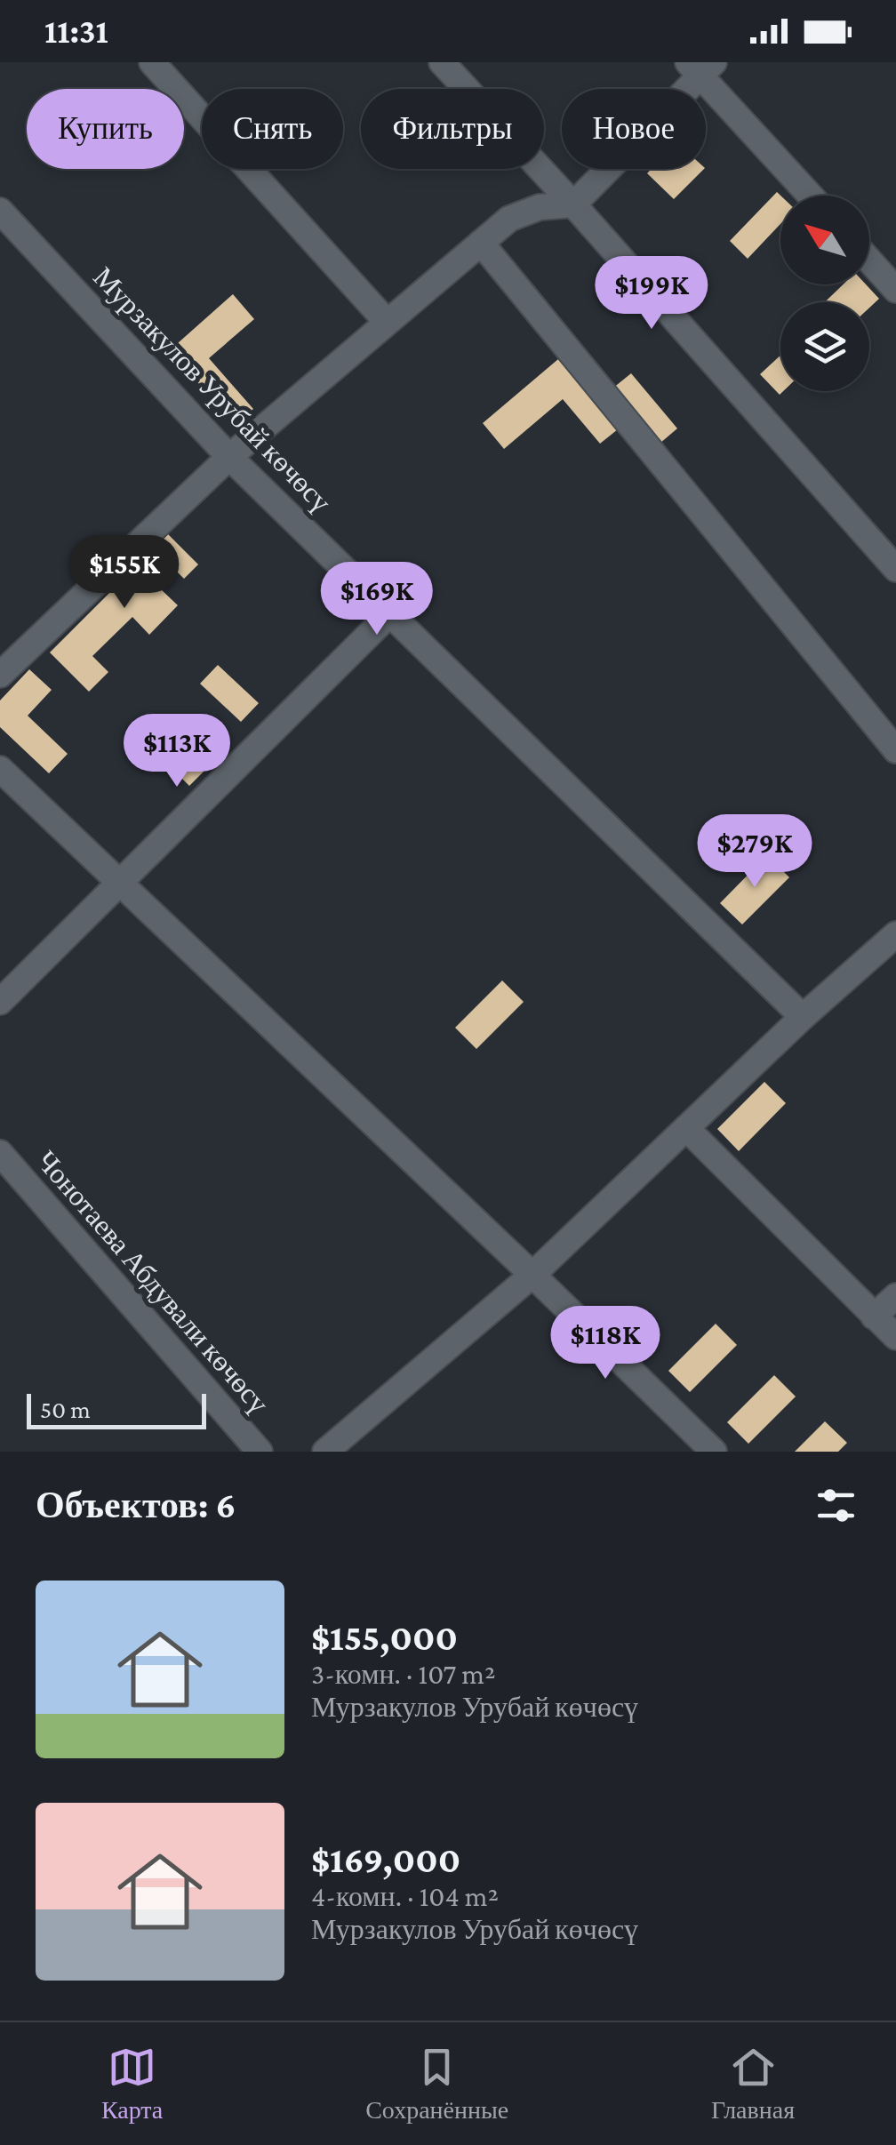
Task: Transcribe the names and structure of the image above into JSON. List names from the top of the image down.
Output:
{
  "streets": {
    "street": ["Мурзакулов Урубай көчөсү", "Чонотаева Абдували көчөсү"]
  },
  "scale_bar": "50 m",
  "north": "top left",
  "page": {
    "status": "11:31",
    "chip": [
      "Купить",
      "Снять",
      "Фильтры",
      "Новое"
    ],
    "price": [
      "$199K",
      "$155K",
      "$169K",
      "$113K",
      "$279K",
      "$118K"
    ],
    "scale": "50 m",
    "heading": "Объектов: 6",
    "list": [
      {
        "name": "$155,000",
        "note": "3-комн. · 107 m² · Мурзакулов Урубай көчөсү"
      },
      {
        "name": "$169,000",
        "note": "4-комн. · 104 m² · Мурзакулов Урубай көчөсү"
      }
    ],
    "tabs": ["Карта", "Сохранённые", "Главная"]
  }
}
